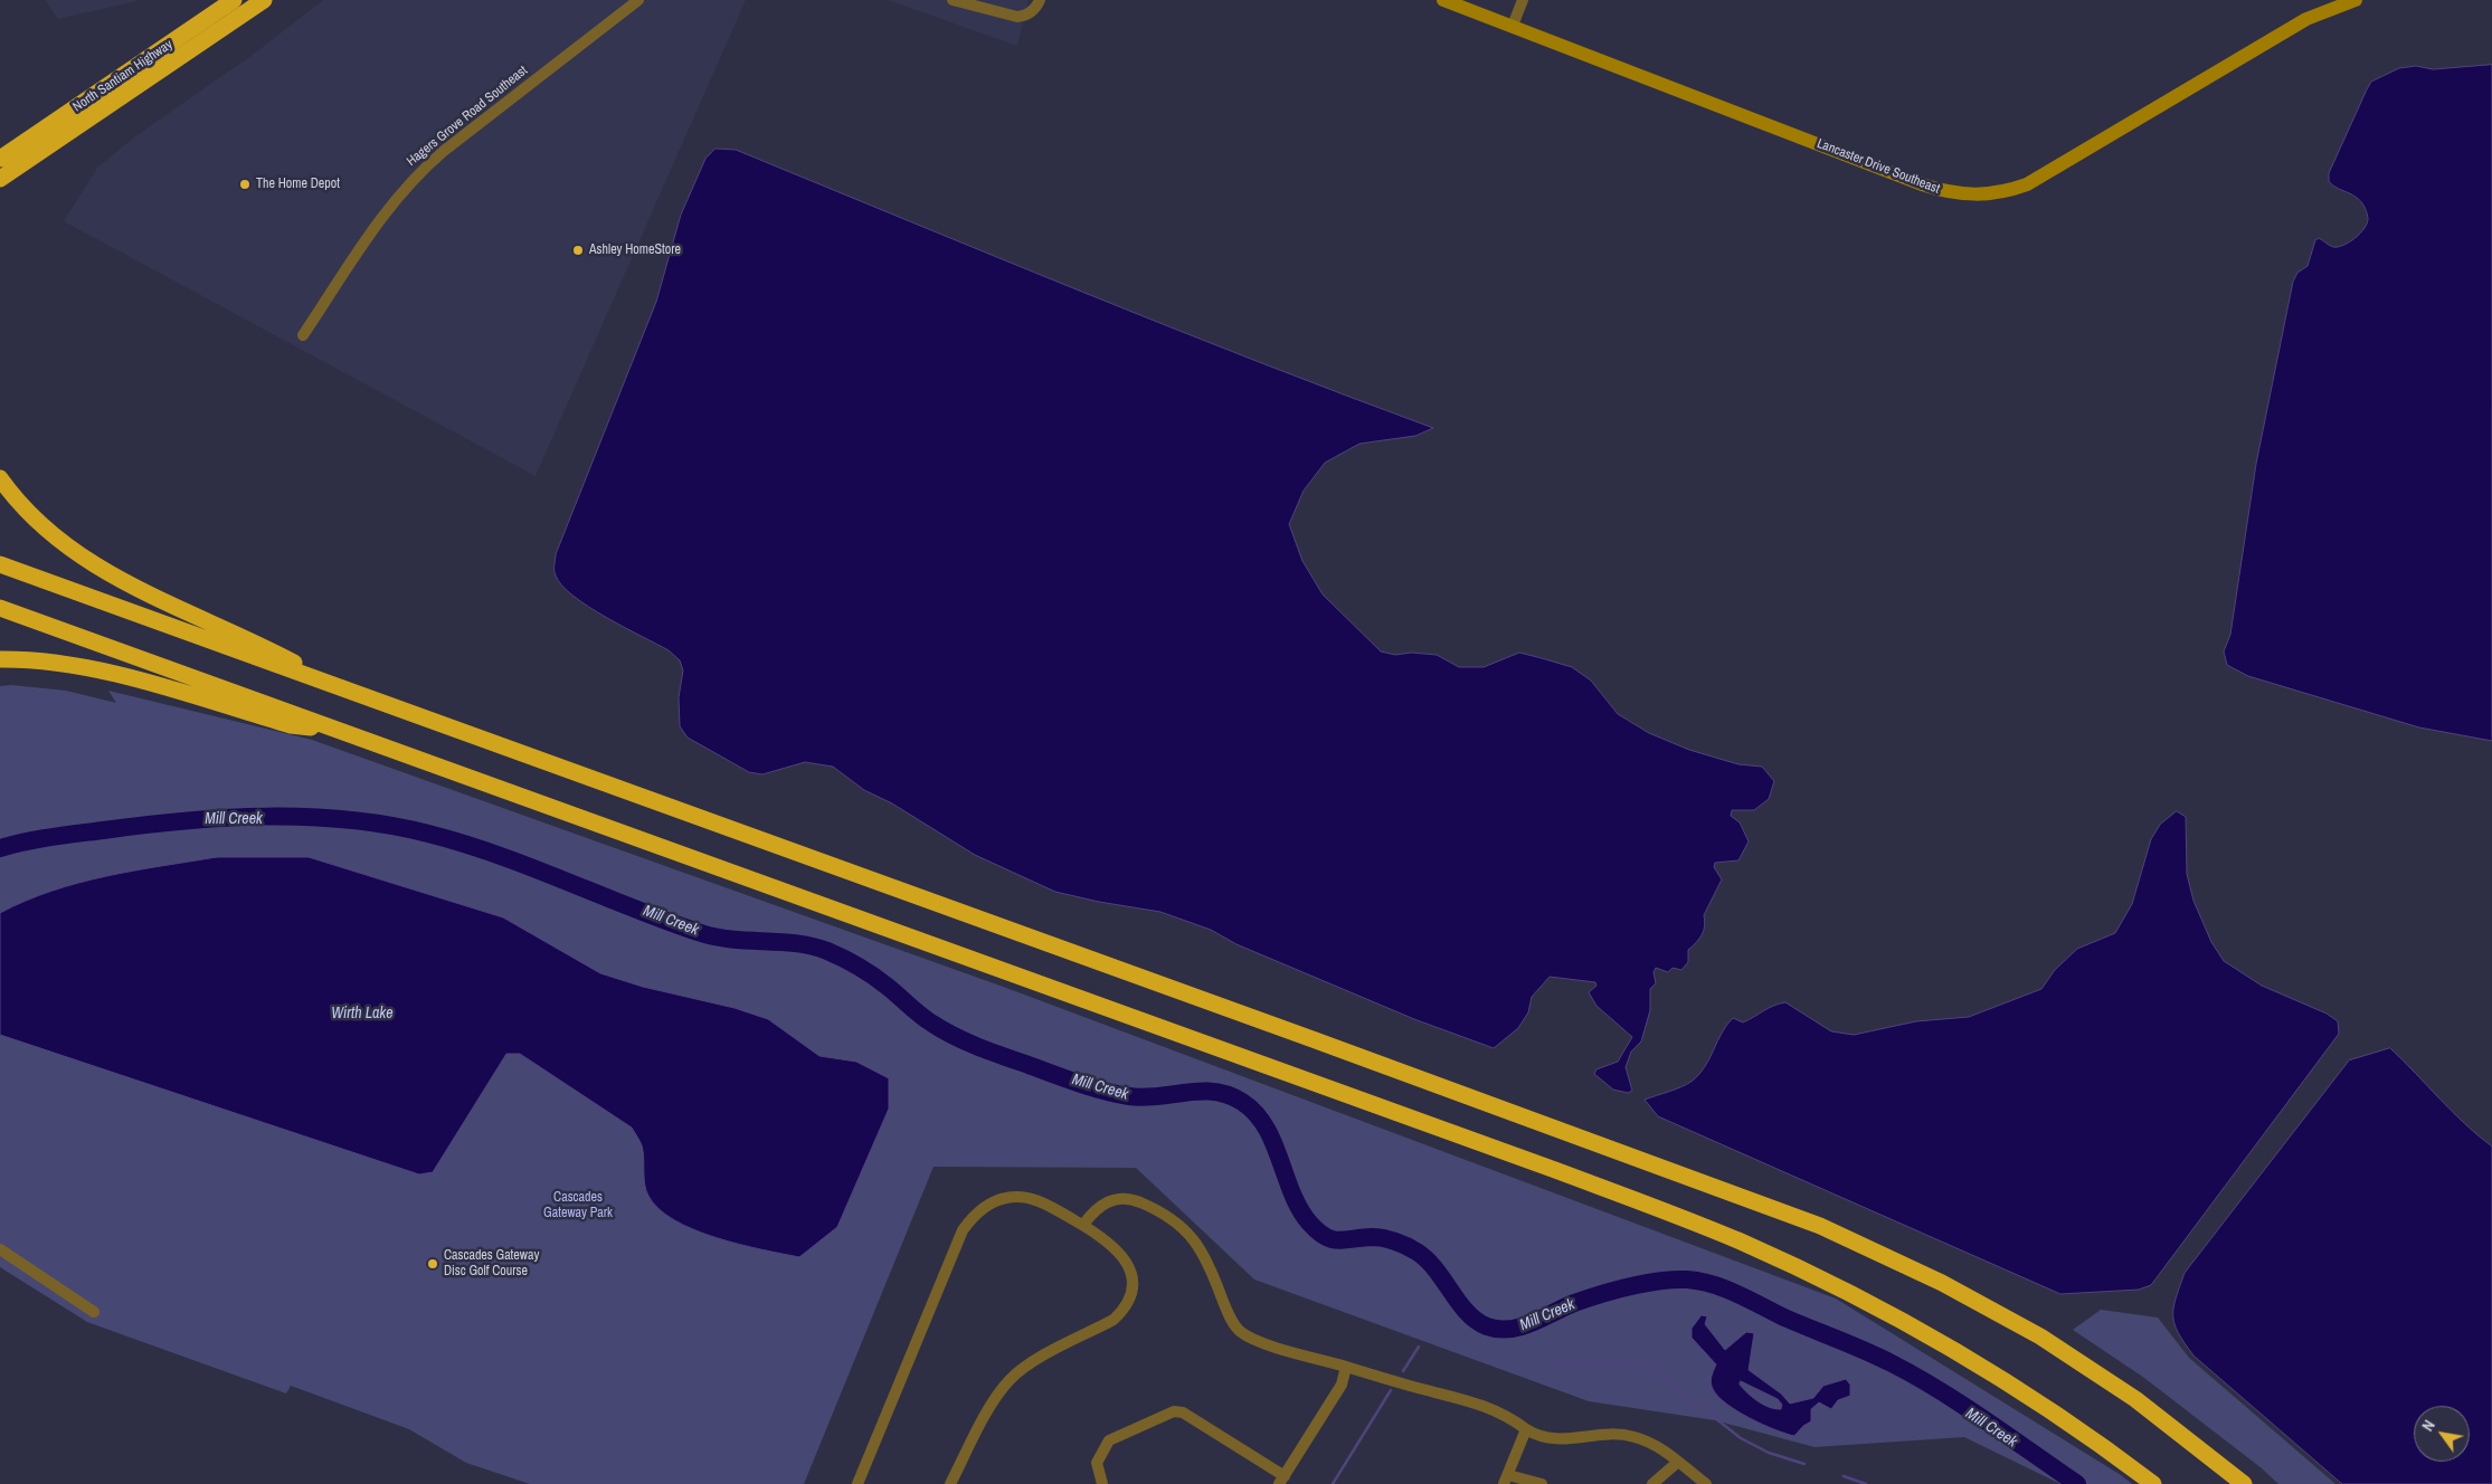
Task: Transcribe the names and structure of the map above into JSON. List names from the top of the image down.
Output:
{
  "streets": {
    "highway": ["North Santiam Highway"],
    "main road": ["Lancaster Drive Southeast"],
    "street": ["Hagers Grove Road Southeast"]
  },
  "water": ["Mill Creek", "Wirth Lake"],
  "parks": ["Cascades Gateway Park"],
  "places": ["The Home Depot", "Ashley HomeStore", "Cascades Gateway Disc Golf Course"],
  "north": "top left"
}
